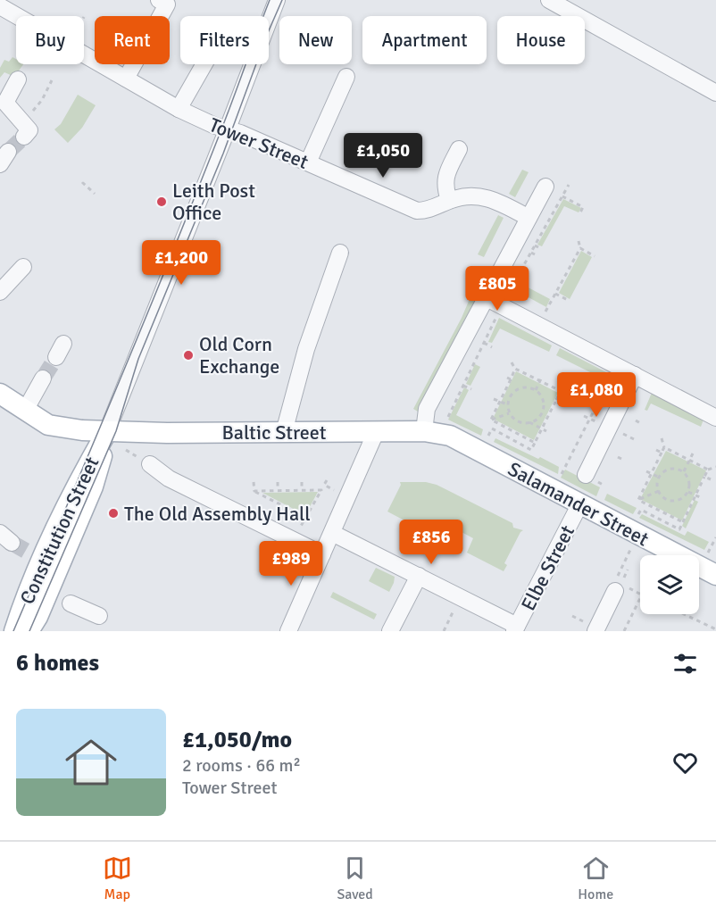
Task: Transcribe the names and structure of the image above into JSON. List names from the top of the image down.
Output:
{
  "streets": {
    "main road": ["Baltic Street", "Salamander Street", "Constitution Street"],
    "street": ["Tower Street", "Elbe Street"]
  },
  "crossings": [
    ["Tower Street", "Constitution Street"],
    ["Baltic Street", "Salamander Street"],
    ["Baltic Street", "Constitution Street"],
    ["Salamander Street", "Elbe Street"]
  ],
  "places": ["Leith Post Office", "Old Corn Exchange", "The Old Assembly Hall"],
  "page": {
    "chip": [
      "Buy",
      "Rent",
      "Filters",
      "New",
      "Apartment",
      "House"
    ],
    "price": [
      "£1,050",
      "£1,200",
      "£805",
      "£1,080",
      "£856",
      "£989"
    ],
    "heading": "6 homes",
    "list": [
      {
        "name": "£1,050/mo",
        "note": "2 rooms · 66 m² · Tower Street"
      }
    ],
    "tabs": ["Map", "Saved", "Home"]
  }
}
